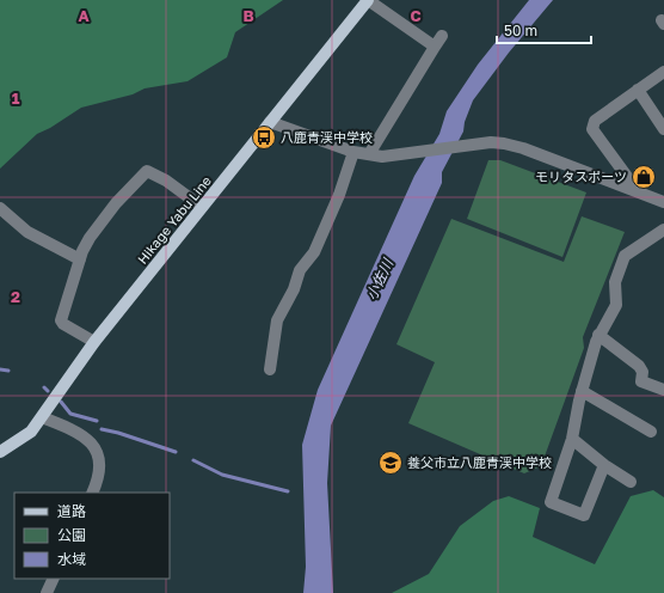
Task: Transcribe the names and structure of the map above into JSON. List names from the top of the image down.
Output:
{
  "streets": {
    "main road": ["Hikage Yabu Line"]
  },
  "water": ["小佐川"],
  "places": {
    "bus stop": ["八鹿青渓中学校"],
    "shop": ["モリタスポーツ"],
    "school or university": ["養父市立八鹿青渓中学校"]
  },
  "legend": ["道路", "公園", "水域"],
  "scale_bar": "50 m",
  "grid": {
    "columns": ["A", "B", "C"],
    "rows": ["1", "2"]
  }
}
